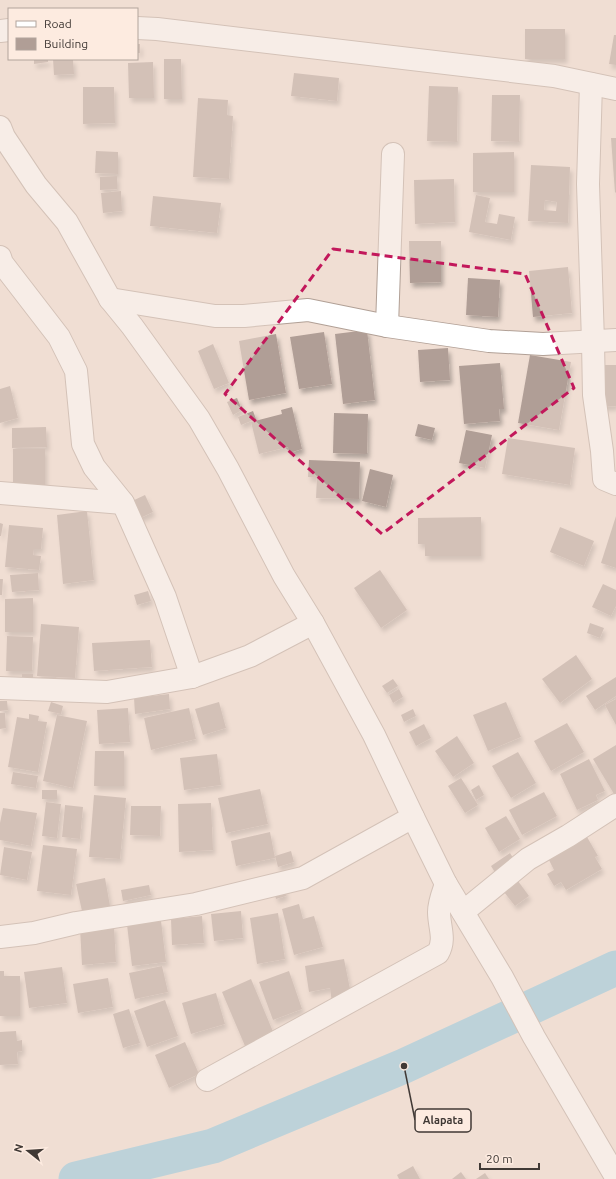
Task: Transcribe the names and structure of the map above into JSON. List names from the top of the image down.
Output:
{
  "places": ["Alapata"],
  "legend": ["Road", "Building"],
  "scale_bar": "20 m",
  "north": "left"
}
